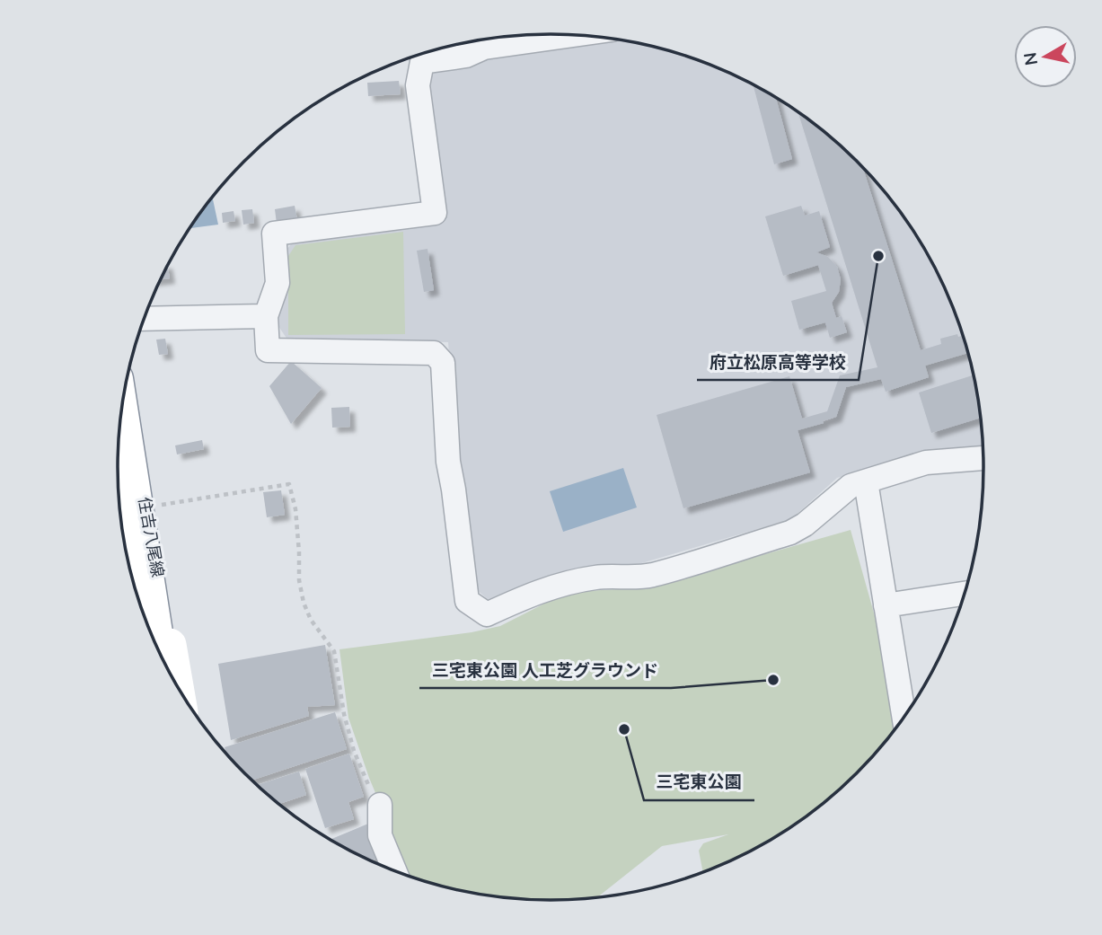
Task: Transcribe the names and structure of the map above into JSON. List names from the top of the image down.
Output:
{
  "streets": {
    "main road": ["住吉八尾線"]
  },
  "places": ["府立松原高等学校", "三宅東公園 人工芝グラウンド", "三宅東公園"],
  "north": "left"
}
